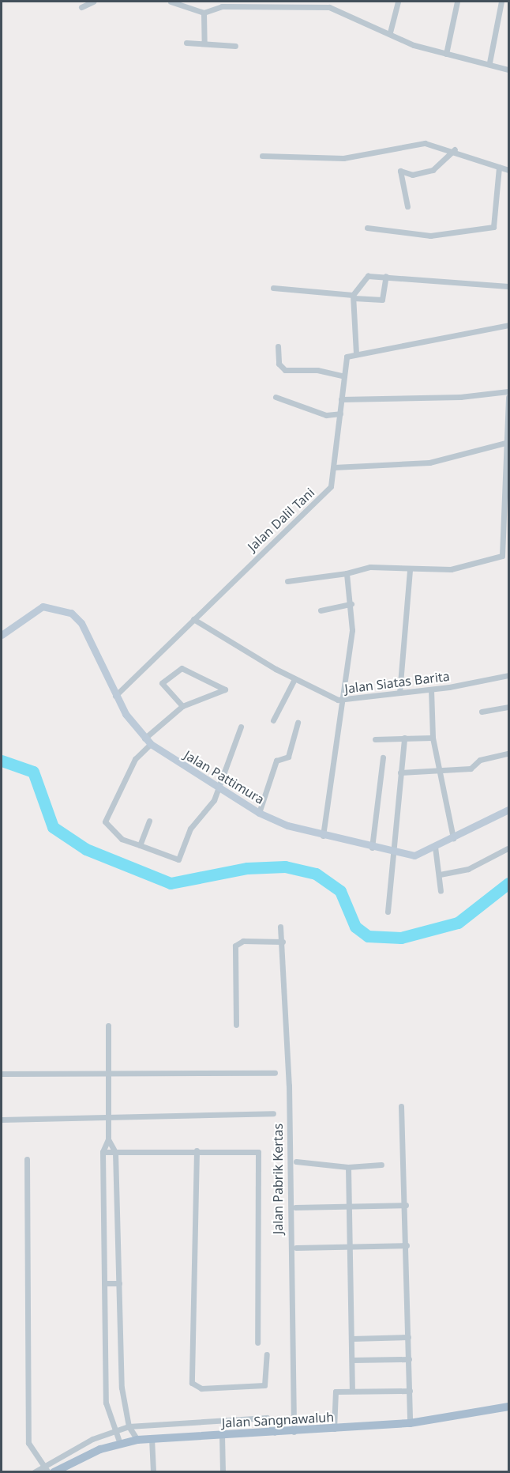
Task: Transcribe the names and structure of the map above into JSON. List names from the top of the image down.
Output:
{
  "streets": {
    "main road": ["Jalan Sangnawaluh"],
    "street": [
      "Jalan Dalil Tani",
      "Jalan Siatas Barita",
      "Jalan Pattimura",
      "Jalan Pabrik Kertas"
    ]
  },
  "crossings": [
    ["Jalan Dalil Tani", "Jalan Siatas Barita"],
    ["Jalan Dalil Tani", "Jalan Pattimura"],
    ["Jalan Pabrik Kertas", "Jalan Sangnawaluh"]
  ]
}
